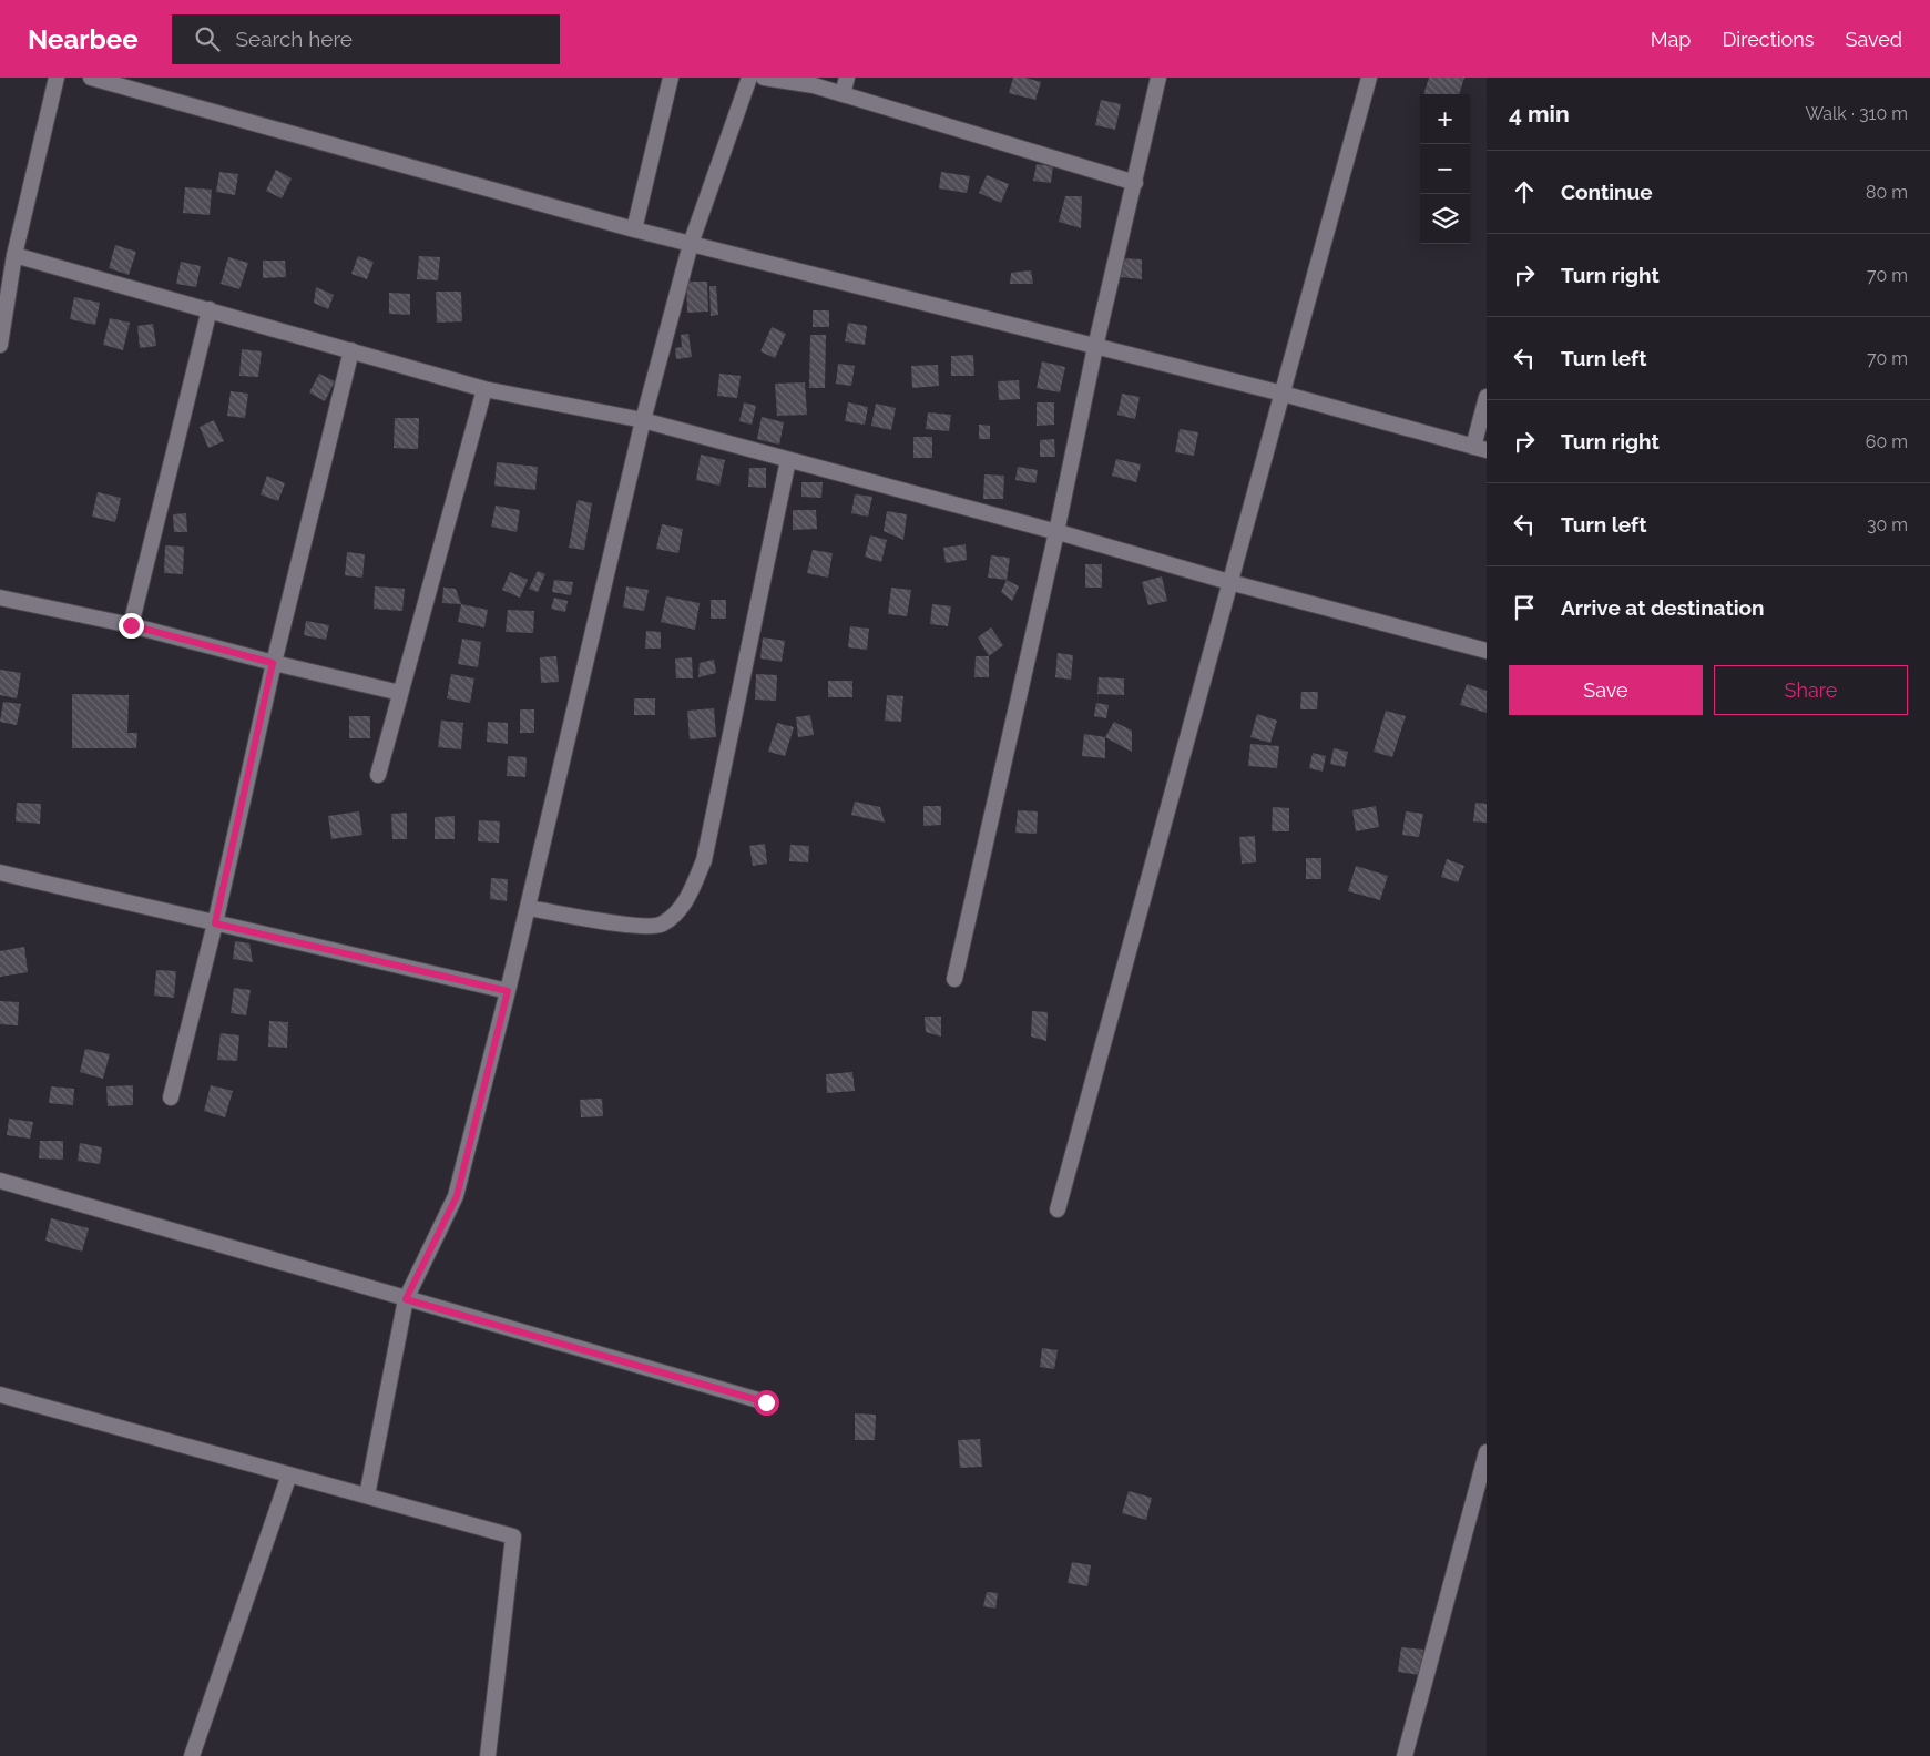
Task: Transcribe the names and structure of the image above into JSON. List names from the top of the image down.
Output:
{
  "page": {
    "header": "Nearbee",
    "search": "Search here",
    "nav": ["Map", "Directions", "Saved"],
    "heading": ["4 min", "Walk · 310 m"],
    "map_buttons": ["+", "−"],
    "list": [
      ["Continue", "80 m"],
      ["Turn right", "70 m"],
      ["Turn left", "70 m"],
      ["Turn right", "60 m"],
      ["Turn left", "30 m"],
      "Arrive at destination"
    ],
    "buttons": ["Save", "Share"]
  }
}
